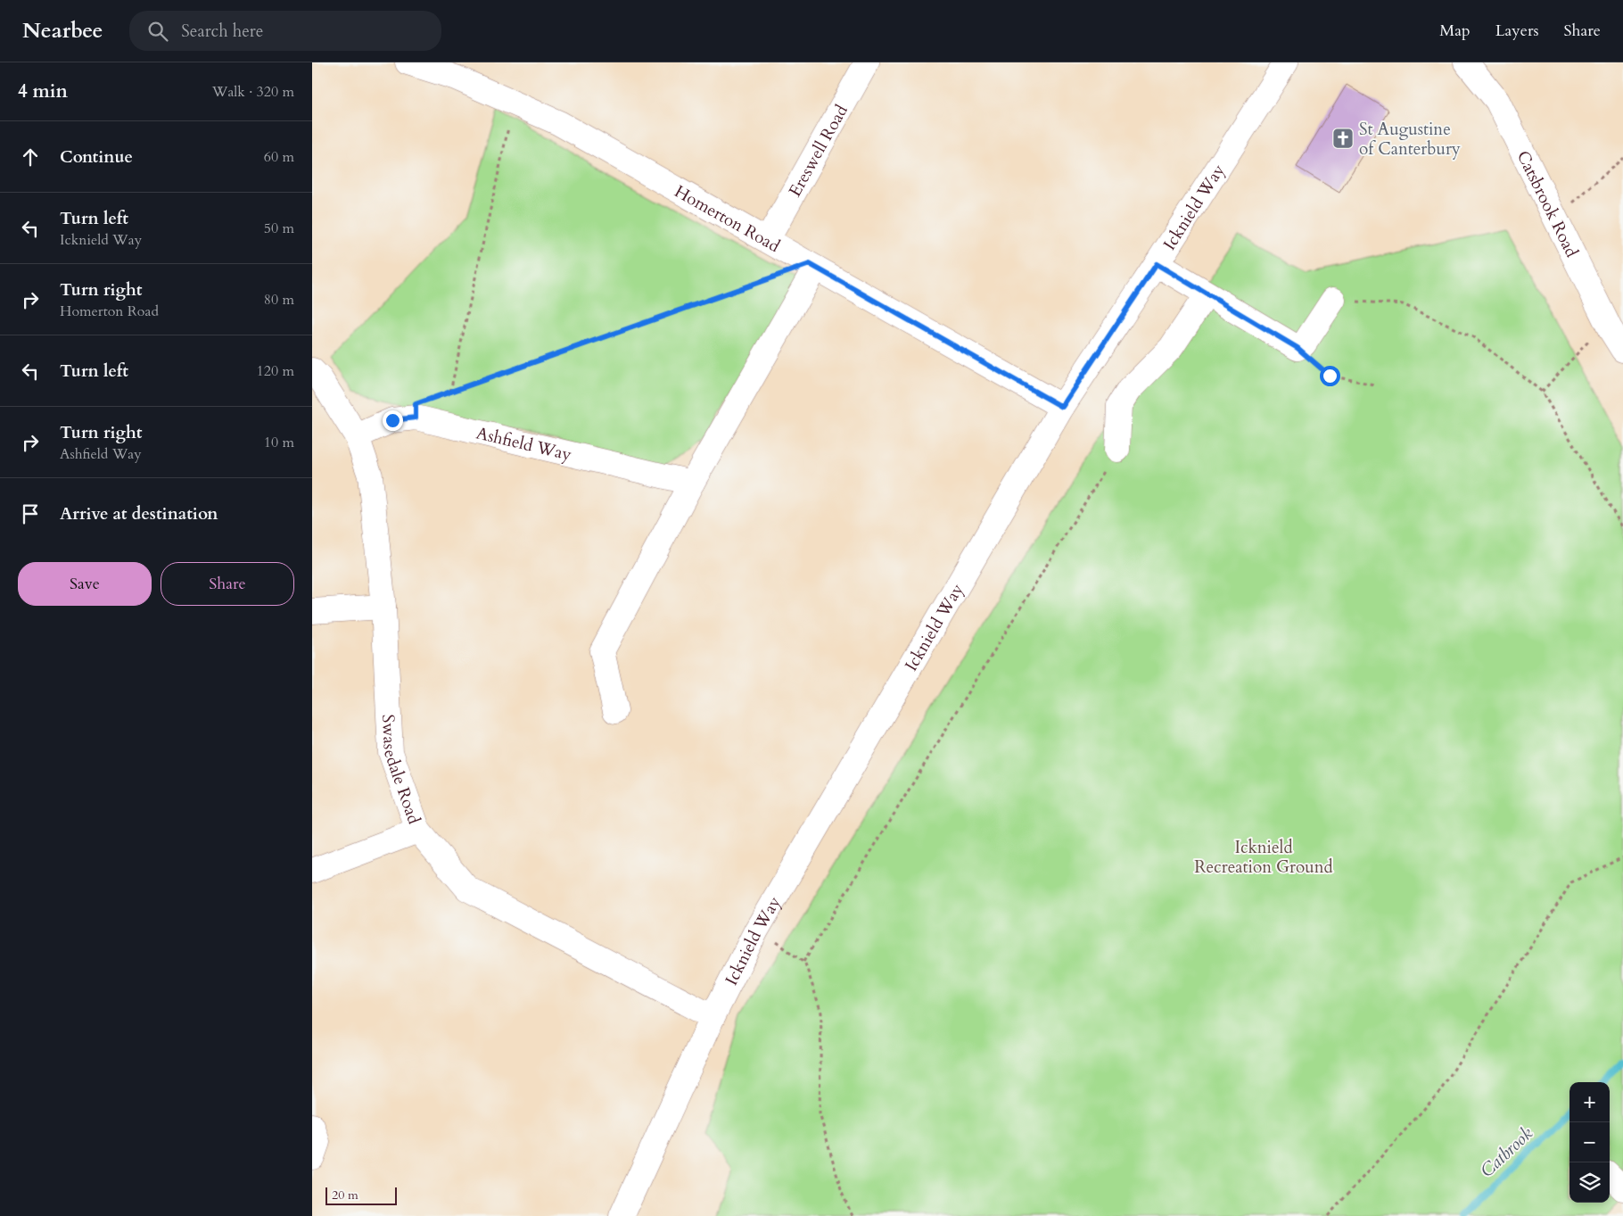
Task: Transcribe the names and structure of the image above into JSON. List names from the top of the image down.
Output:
{
  "streets": {
    "street": [
      "Ereswell Road",
      "Catsbrook Road",
      "Icknield Way",
      "Homerton Road",
      "Ashfield Way",
      "Swasedale Road"
    ]
  },
  "crossings": [
    ["Ereswell Road", "Homerton Road"],
    ["Icknield Way", "Homerton Road"],
    ["Icknield Way", "Swasedale Road"],
    ["Ashfield Way", "Swasedale Road"]
  ],
  "water": ["Catbrook"],
  "parks": ["Icknield Recreation Ground"],
  "places": {
    "church": ["St Augustine of Canterbury"]
  },
  "scale_bar": "20 m",
  "page": {
    "header": "Nearbee",
    "search": "Search here",
    "nav": ["Map", "Layers", "Share"],
    "heading": ["4 min", "Walk · 320 m"],
    "list": [
      ["Continue", "60 m"],
      ["Turn left", "Icknield Way", "50 m"],
      ["Turn right", "Homerton Road", "80 m"],
      ["Turn left", "120 m"],
      ["Turn right", "Ashfield Way", "10 m"],
      "Arrive at destination"
    ],
    "buttons": ["Save", "Share"],
    "map_buttons": ["+", "−"],
    "scale": "20 m"
  }
}
